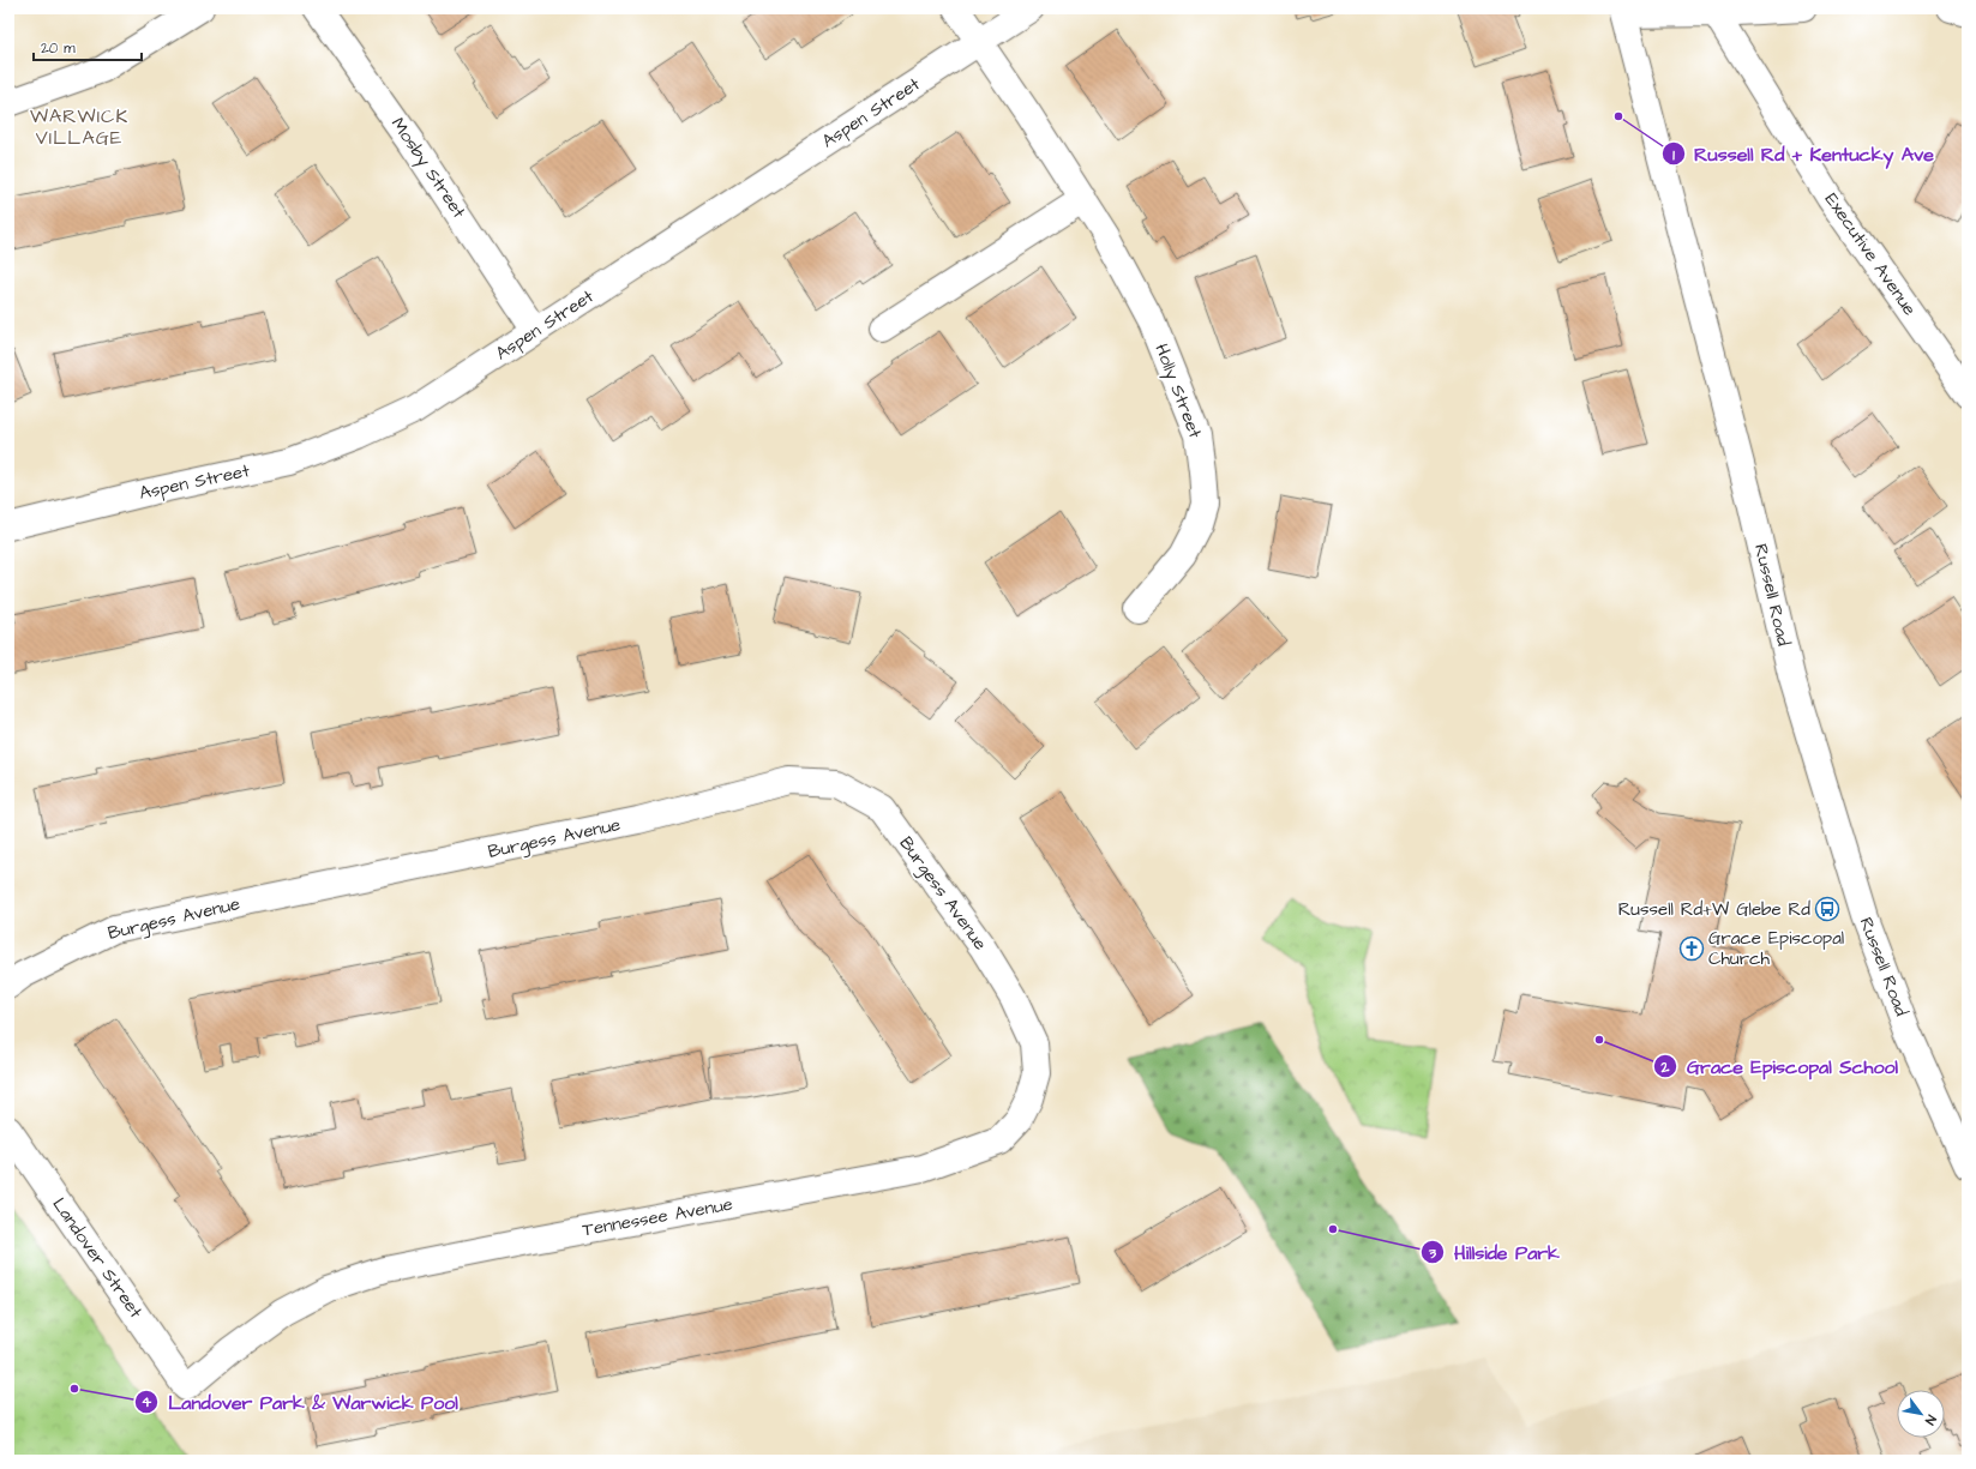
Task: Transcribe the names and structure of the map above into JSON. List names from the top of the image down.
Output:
{
  "streets": {
    "street": [
      "Aspen Street",
      "Mosby Street",
      "Executive Avenue",
      "Holly Street",
      "Russell Road",
      "Burgess Avenue",
      "Tennessee Avenue",
      "Landover Street"
    ]
  },
  "crossings": [
    ["Aspen Street", "Mosby Street"],
    ["Aspen Street", "Holly Street"],
    ["Burgess Avenue", "Tennessee Avenue"],
    ["Tennessee Avenue", "Landover Street"]
  ],
  "districts": ["WARWICK VILLAGE"],
  "places": {
    "other": [
      "Russell Rd + Kentucky Ave",
      "Grace Episcopal School",
      "Hillside Park",
      "Landover Park & Warwick Pool"
    ],
    "bus stop": ["Russell Rd+W Glebe Rd"],
    "church": ["Grace Episcopal Church"]
  },
  "scale_bar": "20 m",
  "north": "bottom right"
}
